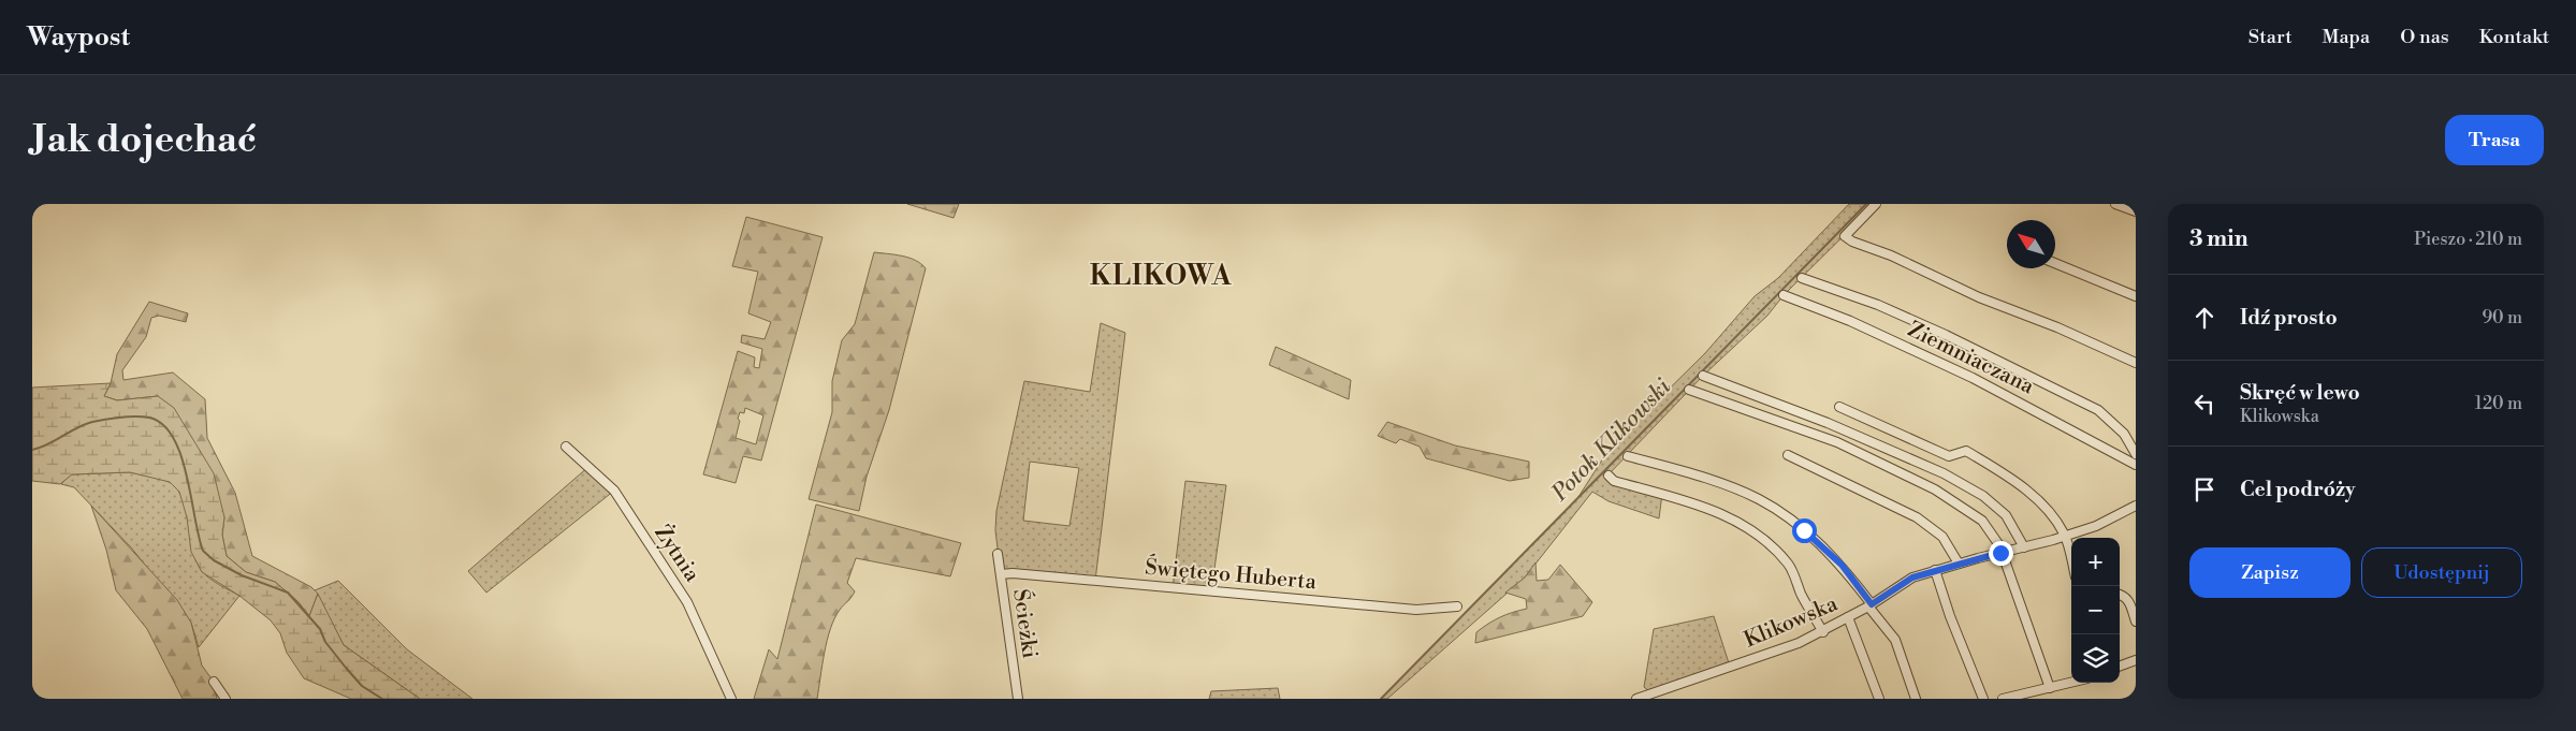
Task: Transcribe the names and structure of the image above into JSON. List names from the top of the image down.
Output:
{
  "streets": {
    "street": [
      "Ziemniaczana",
      "Żytnia",
      "Świętego Huberta",
      "Klikowska",
      "Ścieżki"
    ]
  },
  "crossings": [
    ["Świętego Huberta", "Ścieżki"]
  ],
  "districts": ["KLIKOWA"],
  "water": ["Potok Klikowski"],
  "north": "top left",
  "page": {
    "header": "Waypost",
    "nav": [
      "Start",
      "Mapa",
      "O nas",
      "Kontakt"
    ],
    "buttons": [
      "Trasa",
      ["Zapisz", "Udostępnij"]
    ],
    "title": "Jak dojechać",
    "heading": ["3 min", "Pieszo · 210 m"],
    "list": [
      ["Idź prosto", "90 m"],
      ["Skręć w lewo", "Klikowska", "120 m"],
      "Cel podróży"
    ],
    "map_buttons": ["+", "−"]
  }
}
